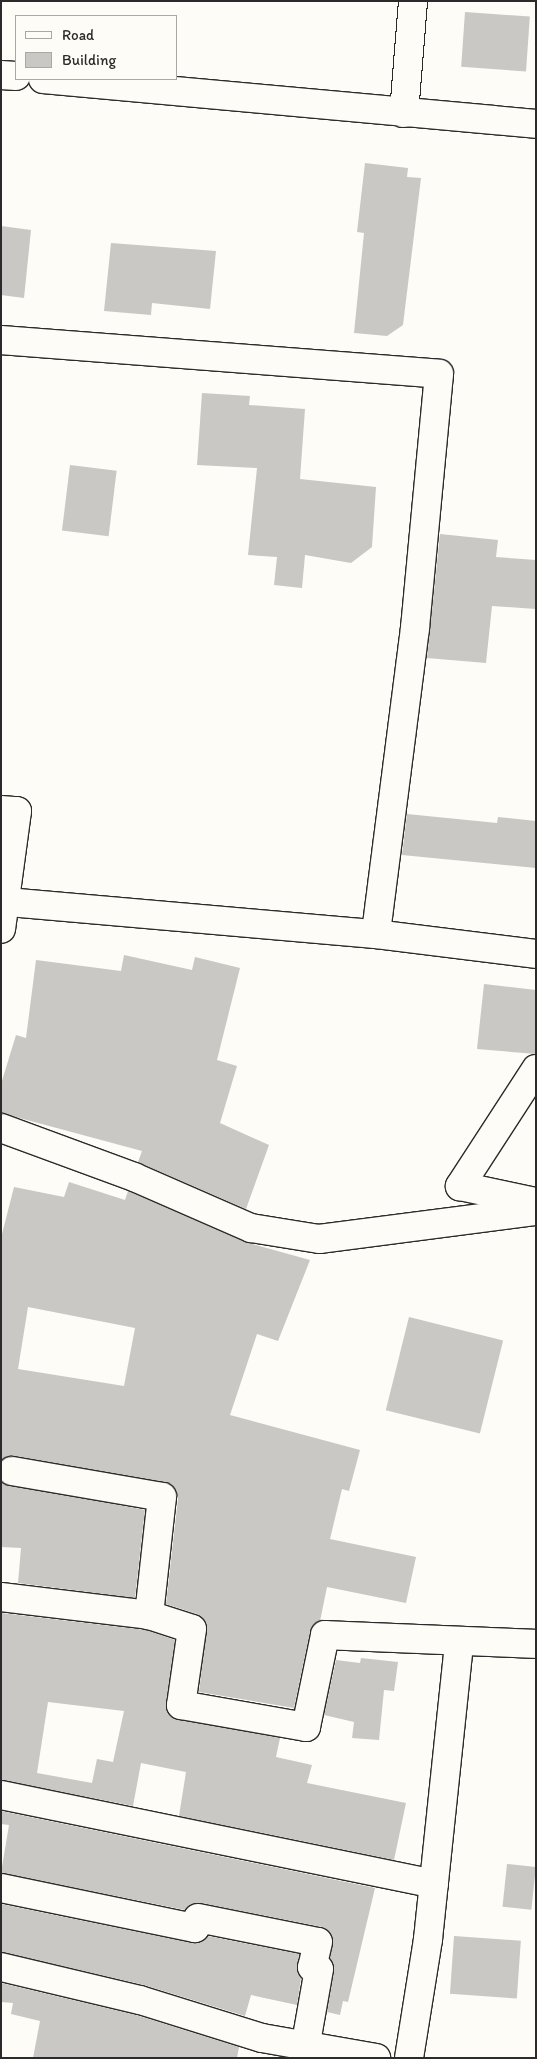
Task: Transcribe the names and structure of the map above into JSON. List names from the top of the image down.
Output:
{
  "legend": ["Road", "Building"]
}
